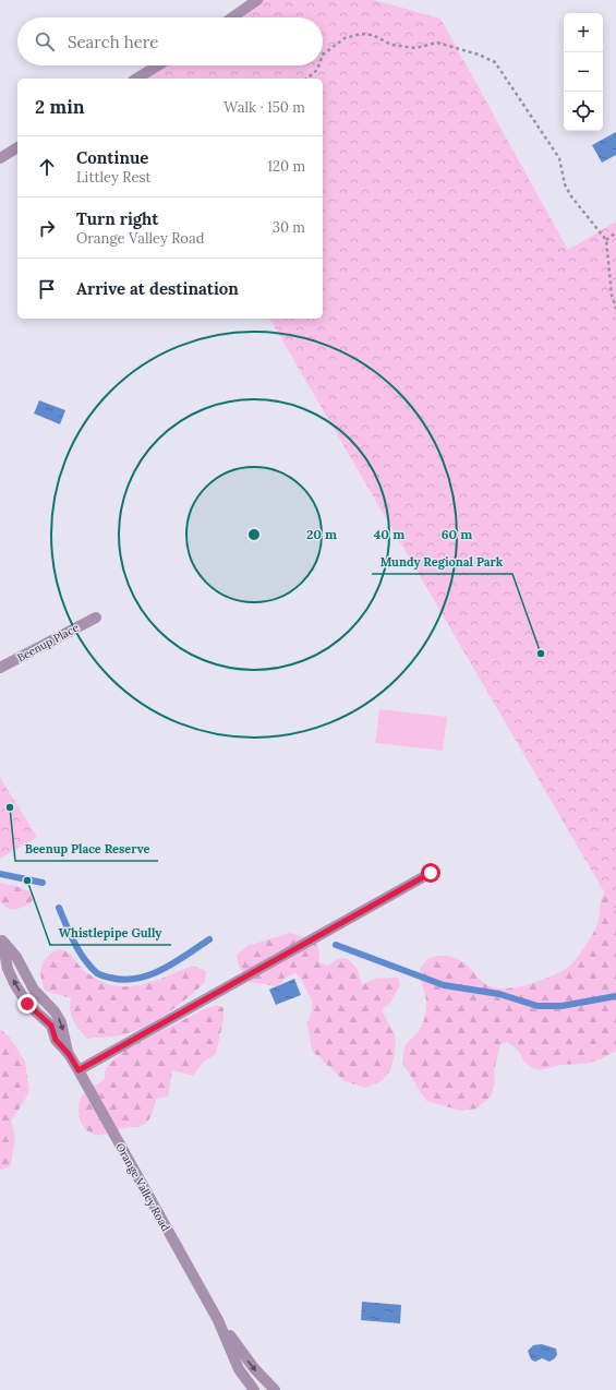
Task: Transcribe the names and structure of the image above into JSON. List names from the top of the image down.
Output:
{
  "streets": {
    "street": ["Beenup Place", "Orange Valley Road"]
  },
  "places": ["Mundy Regional Park", "Beenup Place Reserve", "Whistlepipe Gully"],
  "page": {
    "map_buttons": ["+", "−"],
    "search": "Search here",
    "heading": ["2 min", "Walk · 150 m"],
    "list": [
      ["Continue", "Littley Rest", "120 m"],
      ["Turn right", "Orange Valley Road", "30 m"],
      "Arrive at destination"
    ]
  },
  "rings": ["20 m", "40 m", "60 m"]
}
